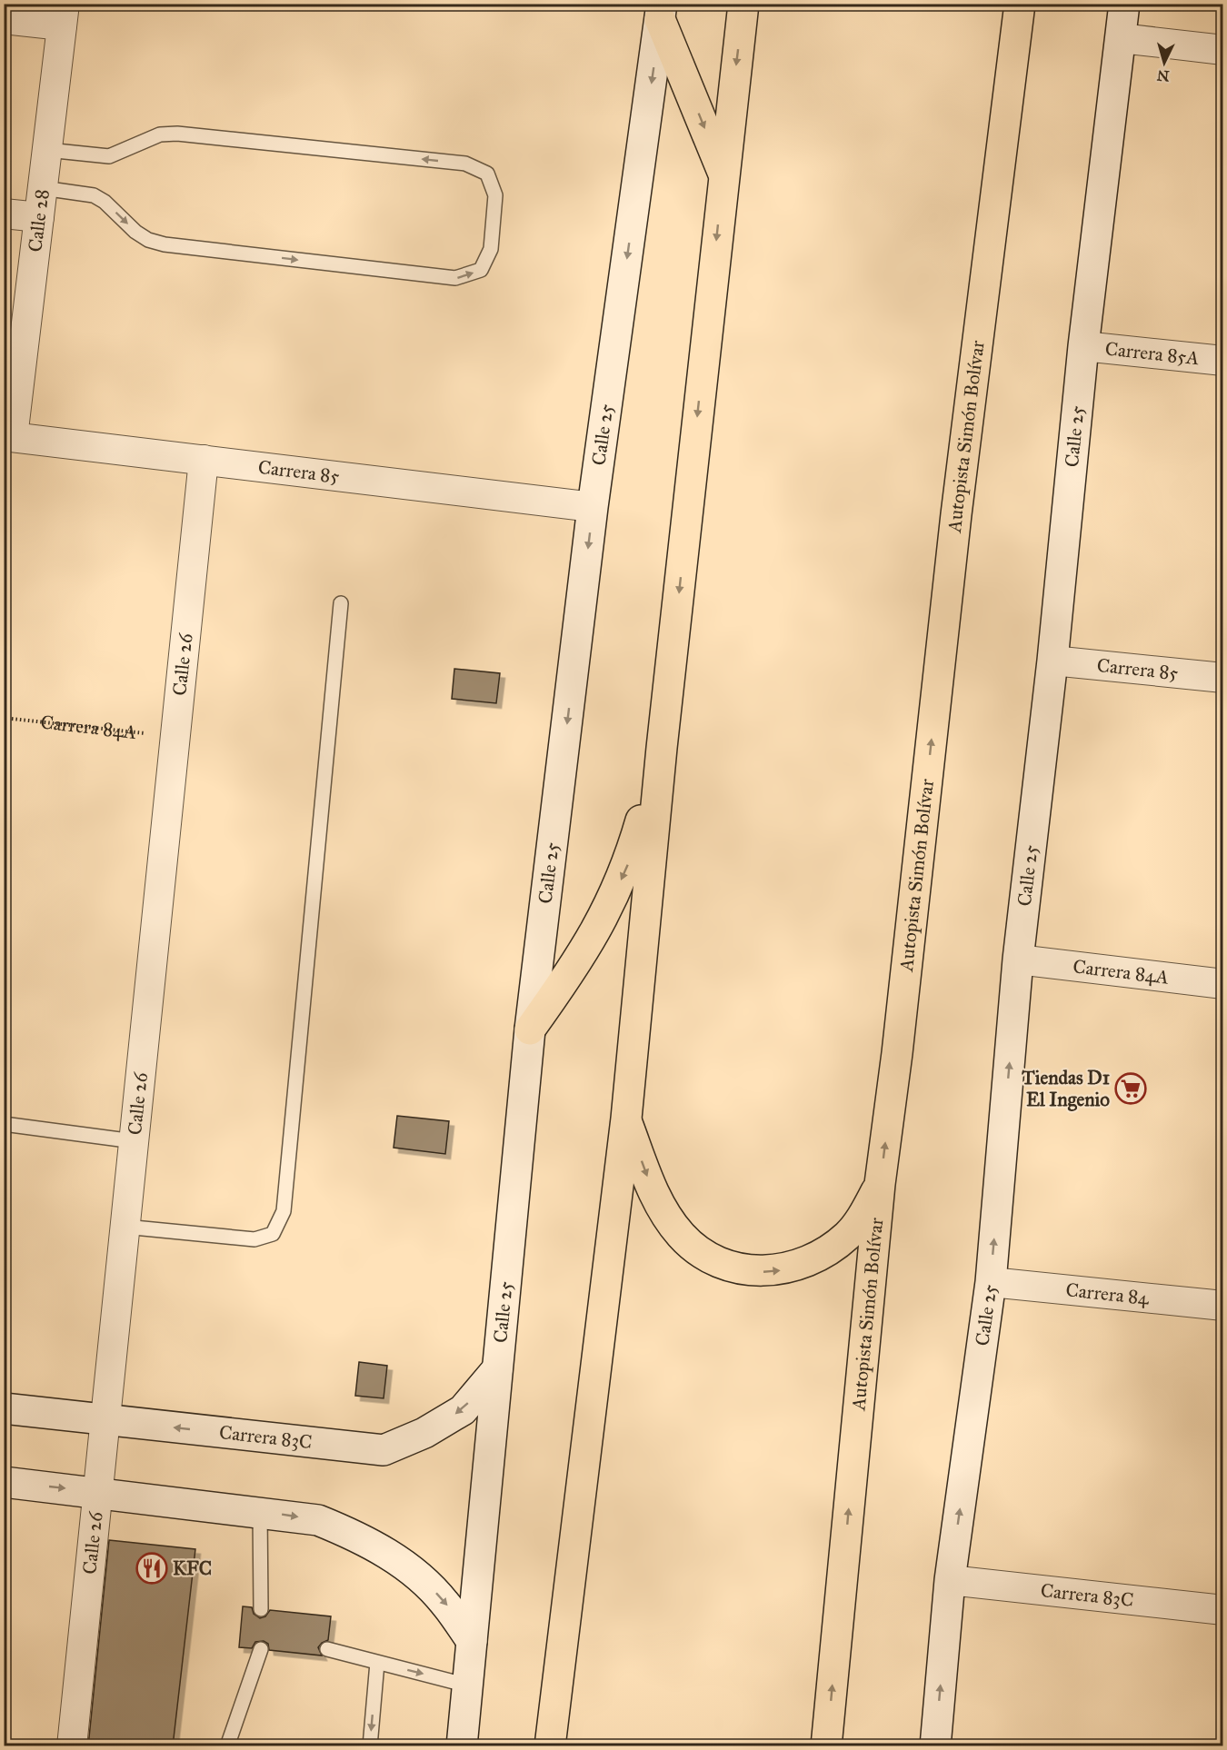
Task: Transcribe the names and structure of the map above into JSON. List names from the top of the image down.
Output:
{
  "streets": {
    "highway": ["Autopista Simón Bolívar"],
    "street": [
      "Calle 28",
      "Carrera 85A",
      "Calle 25",
      "Carrera 85",
      "Calle 26",
      "Carrera 84A",
      "Carrera 84",
      "Carrera 83C"
    ]
  },
  "crossings": [
    ["Calle 28", "Carrera 85"],
    ["Carrera 85A", "Calle 25"],
    ["Calle 25", "Carrera 85"],
    ["Calle 25", "Carrera 84A"],
    ["Calle 25", "Carrera 84"],
    ["Calle 25", "Carrera 83C"],
    ["Carrera 85", "Calle 26"],
    ["Calle 26", "Carrera 84A"],
    ["Calle 26", "Carrera 83C"]
  ],
  "places": {
    "supermarket": ["Tiendas D1 El Ingenio"],
    "restaurant": ["KFC"]
  },
  "north": "bottom"
}
